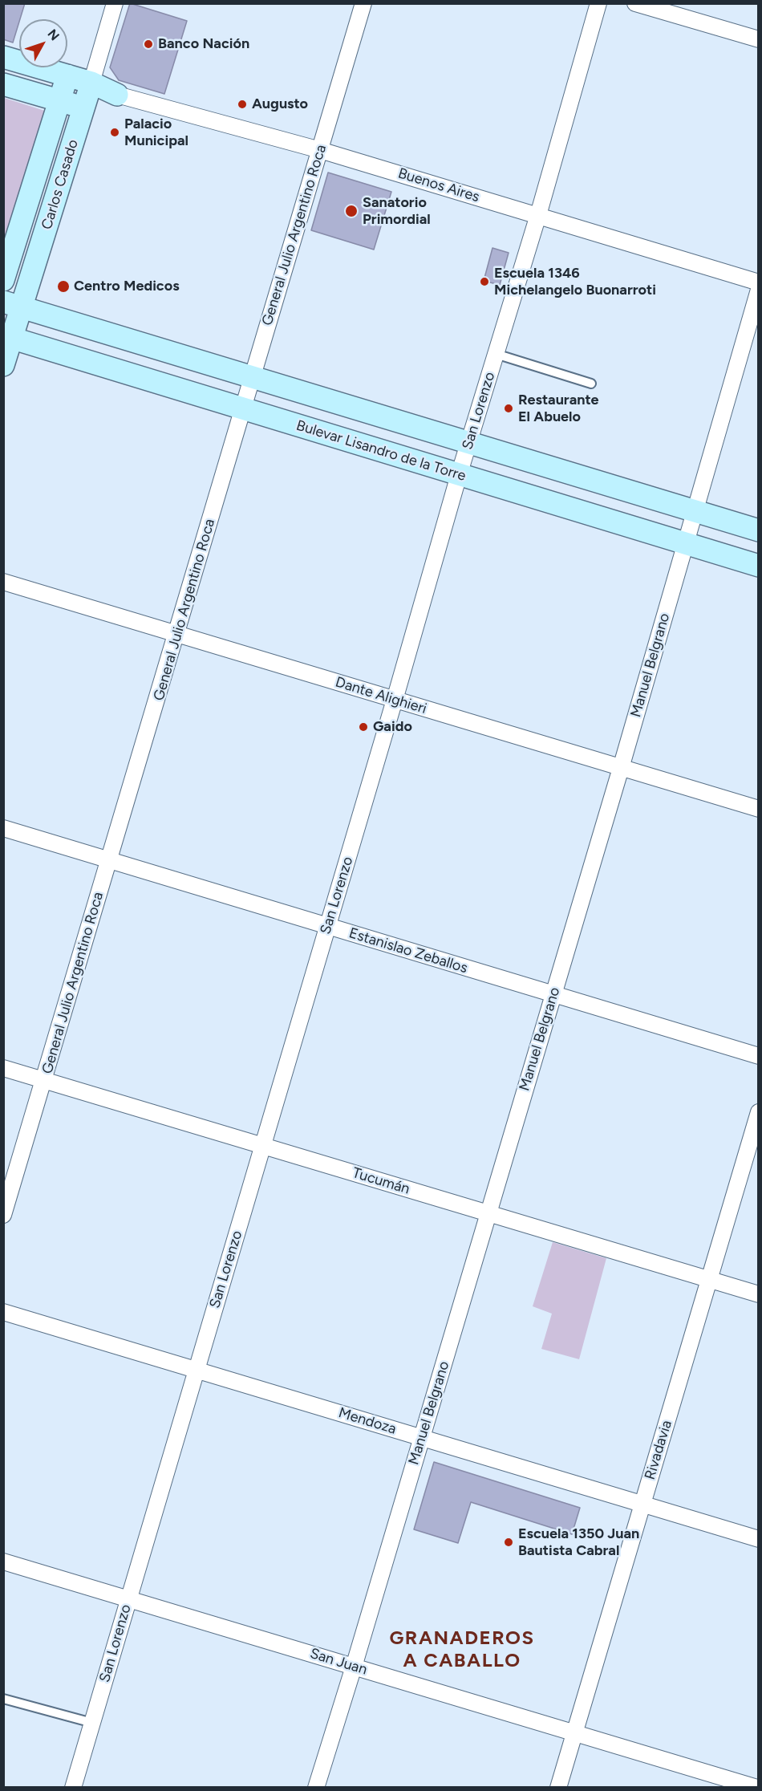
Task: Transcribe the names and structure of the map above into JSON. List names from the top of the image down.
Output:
{
  "streets": {
    "main road": ["Carlos Casado", "Buenos Aires", "Bulevar Lisandro de la Torre"],
    "street": [
      "General Julio Argentino Roca",
      "San Lorenzo",
      "Manuel Belgrano",
      "Dante Alighieri",
      "Estanislao Zeballos",
      "Tucumán",
      "Mendoza",
      "Rivadavia",
      "San Juan"
    ]
  },
  "crossings": [
    ["Carlos Casado", "Buenos Aires"],
    ["Carlos Casado", "Bulevar Lisandro de la Torre"],
    ["Buenos Aires", "General Julio Argentino Roca"],
    ["Buenos Aires", "San Lorenzo"],
    ["General Julio Argentino Roca", "Bulevar Lisandro de la Torre"],
    ["General Julio Argentino Roca", "Dante Alighieri"],
    ["General Julio Argentino Roca", "Estanislao Zeballos"],
    ["General Julio Argentino Roca", "Tucumán"],
    ["San Lorenzo", "Bulevar Lisandro de la Torre"],
    ["San Lorenzo", "Dante Alighieri"],
    ["San Lorenzo", "Estanislao Zeballos"],
    ["San Lorenzo", "Tucumán"],
    ["San Lorenzo", "Mendoza"],
    ["San Lorenzo", "San Juan"],
    ["Bulevar Lisandro de la Torre", "Manuel Belgrano"],
    ["Manuel Belgrano", "Dante Alighieri"],
    ["Manuel Belgrano", "Estanislao Zeballos"],
    ["Manuel Belgrano", "Tucumán"],
    ["Manuel Belgrano", "Mendoza"],
    ["Manuel Belgrano", "San Juan"],
    ["Tucumán", "Rivadavia"],
    ["Mendoza", "Rivadavia"],
    ["Rivadavia", "San Juan"]
  ],
  "districts": ["GRANADEROS A CABALLO"],
  "places": [
    "Banco Nación",
    "Augusto",
    "Palacio Municipal",
    "Sanatorio Primordial",
    "Escuela 1346 Michelangelo Buonarroti",
    "Centro Medicos",
    "Restaurante El Abuelo",
    "Gaido",
    "Escuela 1350 Juan Bautista Cabral"
  ],
  "north": "top right"
}
